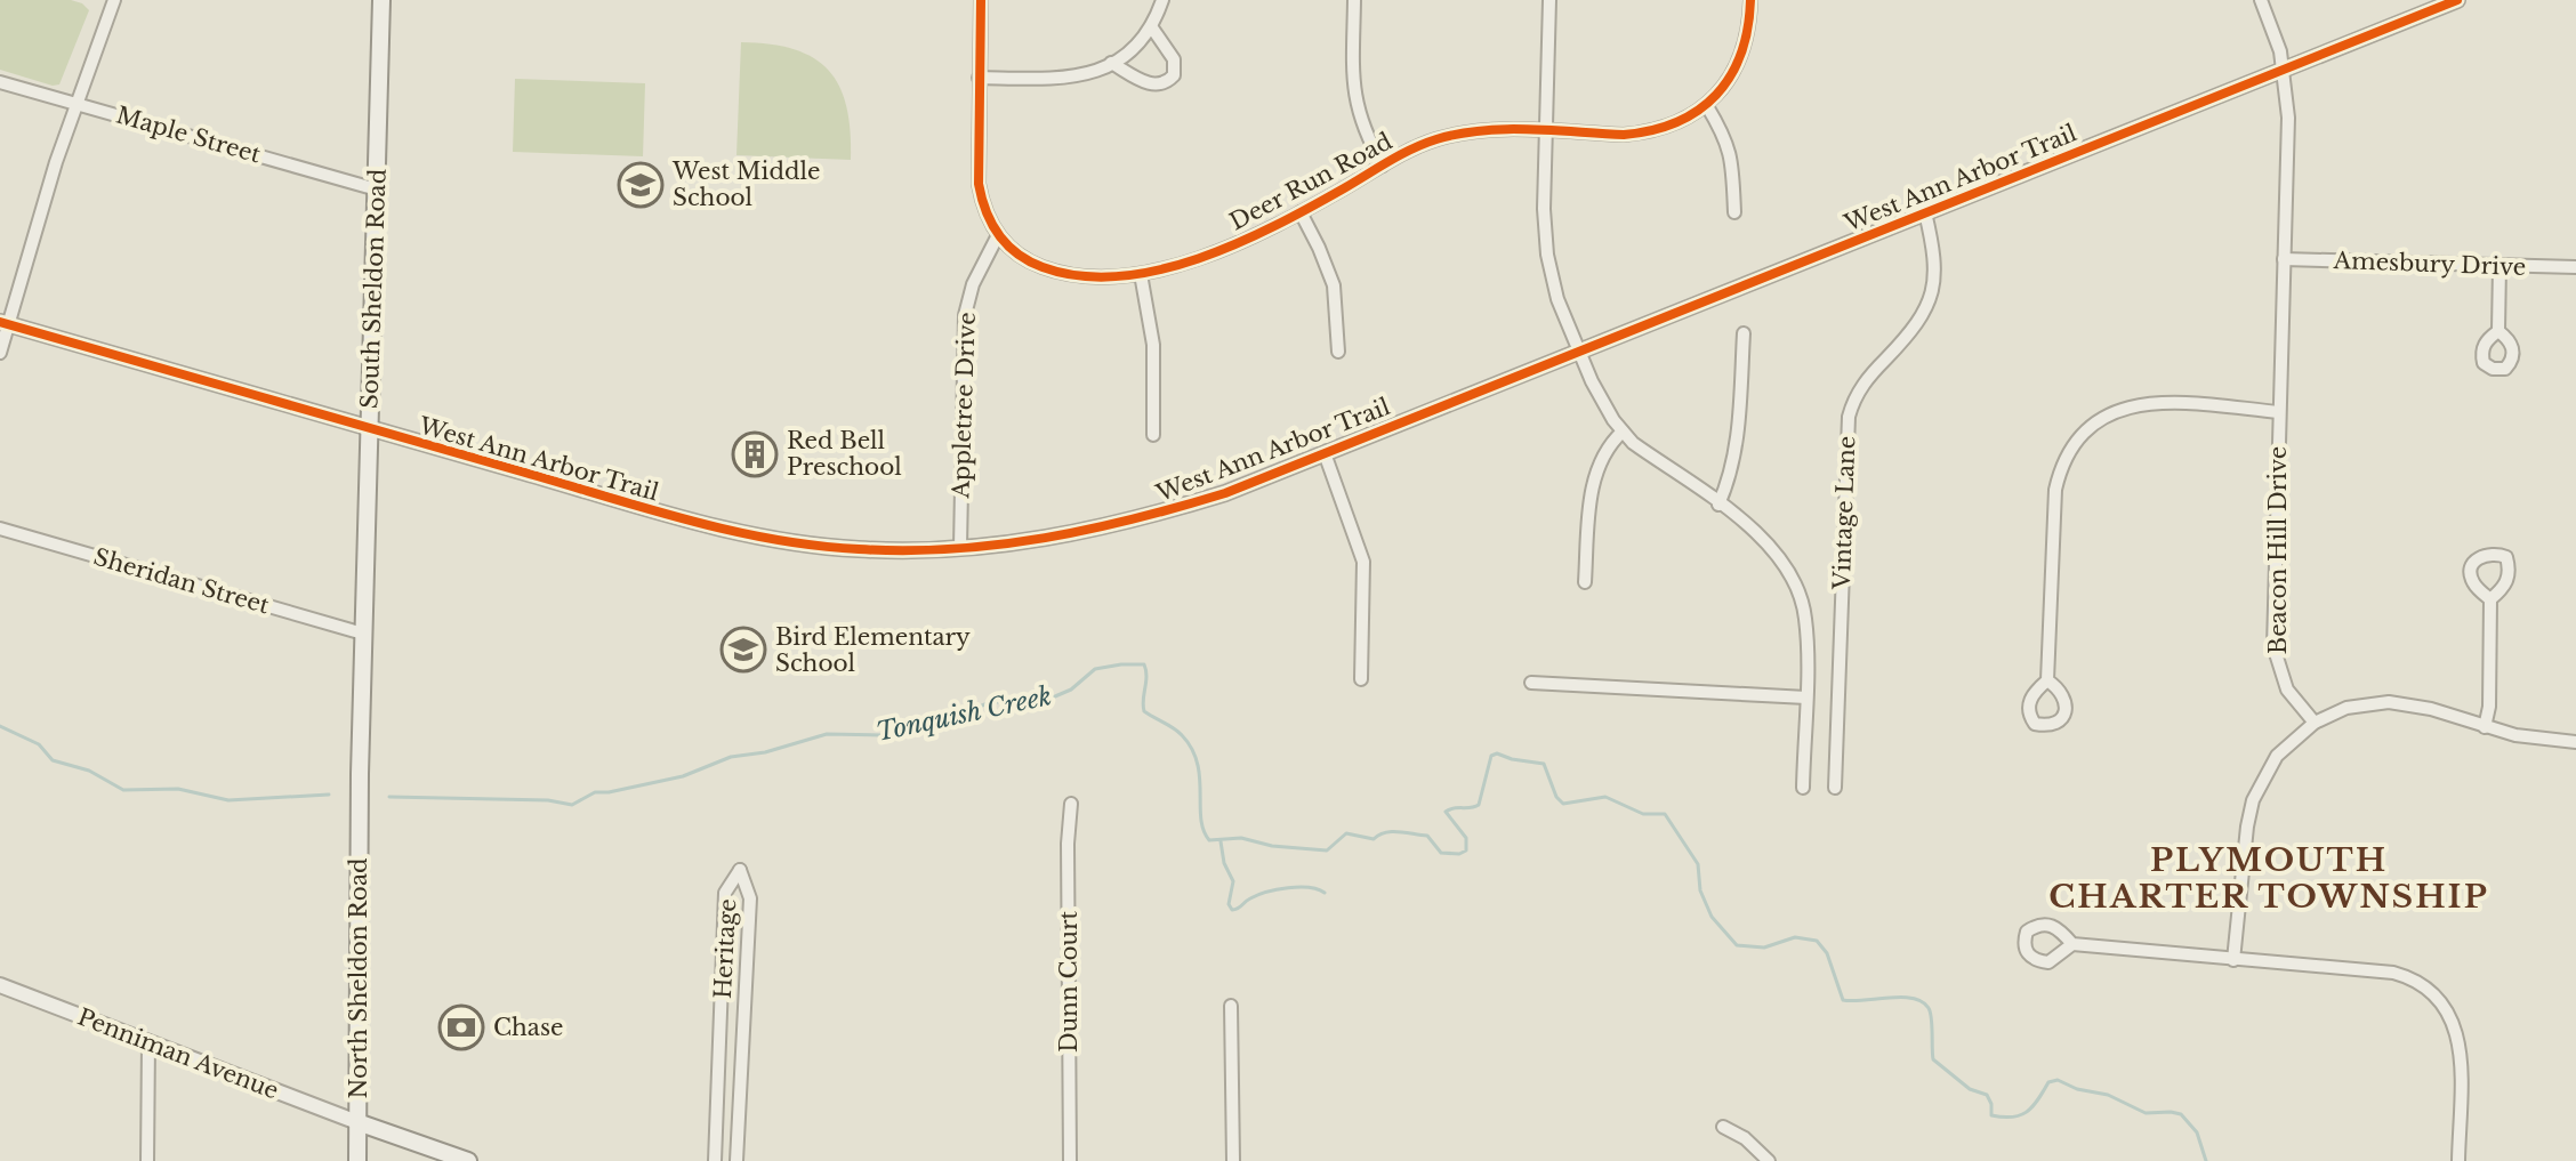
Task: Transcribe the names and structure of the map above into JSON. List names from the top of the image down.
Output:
{
  "streets": {
    "main road": ["South Sheldon Road", "North Sheldon Road"],
    "street": [
      "Maple Street",
      "West Ann Arbor Trail",
      "Deer Run Road",
      "Amesbury Drive",
      "Appletree Drive",
      "Vintage Lane",
      "Beacon Hill Drive",
      "Sheridan Street",
      "Heritage",
      "Dunn Court",
      "Penniman Avenue"
    ]
  },
  "crossings": [
    ["Maple Street", "South Sheldon Road"],
    ["West Ann Arbor Trail", "South Sheldon Road"],
    ["West Ann Arbor Trail", "Appletree Drive"],
    ["West Ann Arbor Trail", "Vintage Lane"],
    ["West Ann Arbor Trail", "Beacon Hill Drive"],
    ["Deer Run Road", "Appletree Drive"],
    ["Amesbury Drive", "Beacon Hill Drive"],
    ["South Sheldon Road", "Sheridan Street"],
    ["South Sheldon Road", "North Sheldon Road"],
    ["North Sheldon Road", "Penniman Avenue"]
  ],
  "districts": ["PLYMOUTH CHARTER TOWNSHIP"],
  "water": ["Tonquish Creek"],
  "places": {
    "school or university": ["West Middle School", "Bird Elementary School"],
    "building": ["Red Bell Preschool"],
    "bank": ["Chase"]
  }
}
